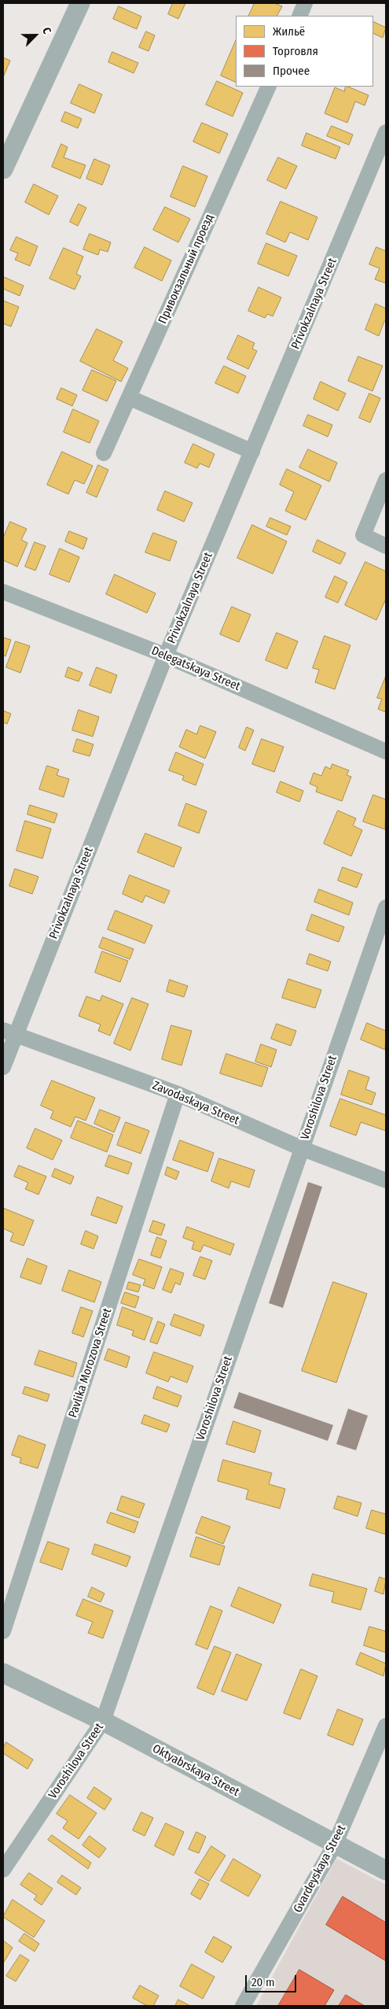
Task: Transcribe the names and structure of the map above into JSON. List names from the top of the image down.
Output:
{
  "streets": {
    "street": [
      "Привокзальный проезд",
      "Privokzalnaya Street",
      "Delegatskaya Street",
      "Voroshilova Street",
      "Zavodaskaya Street",
      "Pavlika Morozova Street",
      "Oktyabrskaya Street",
      "Gvardeyskaya Street"
    ]
  },
  "crossings": [
    ["Privokzalnaya Street", "Delegatskaya Street"],
    ["Privokzalnaya Street", "Zavodaskaya Street"],
    ["Voroshilova Street", "Zavodaskaya Street"],
    ["Voroshilova Street", "Oktyabrskaya Street"],
    ["Zavodaskaya Street", "Pavlika Morozova Street"],
    ["Oktyabrskaya Street", "Gvardeyskaya Street"]
  ],
  "legend": ["Жильё", "Торговля", "Прочее"],
  "scale_bar": "20 m",
  "north": "top right"
}
